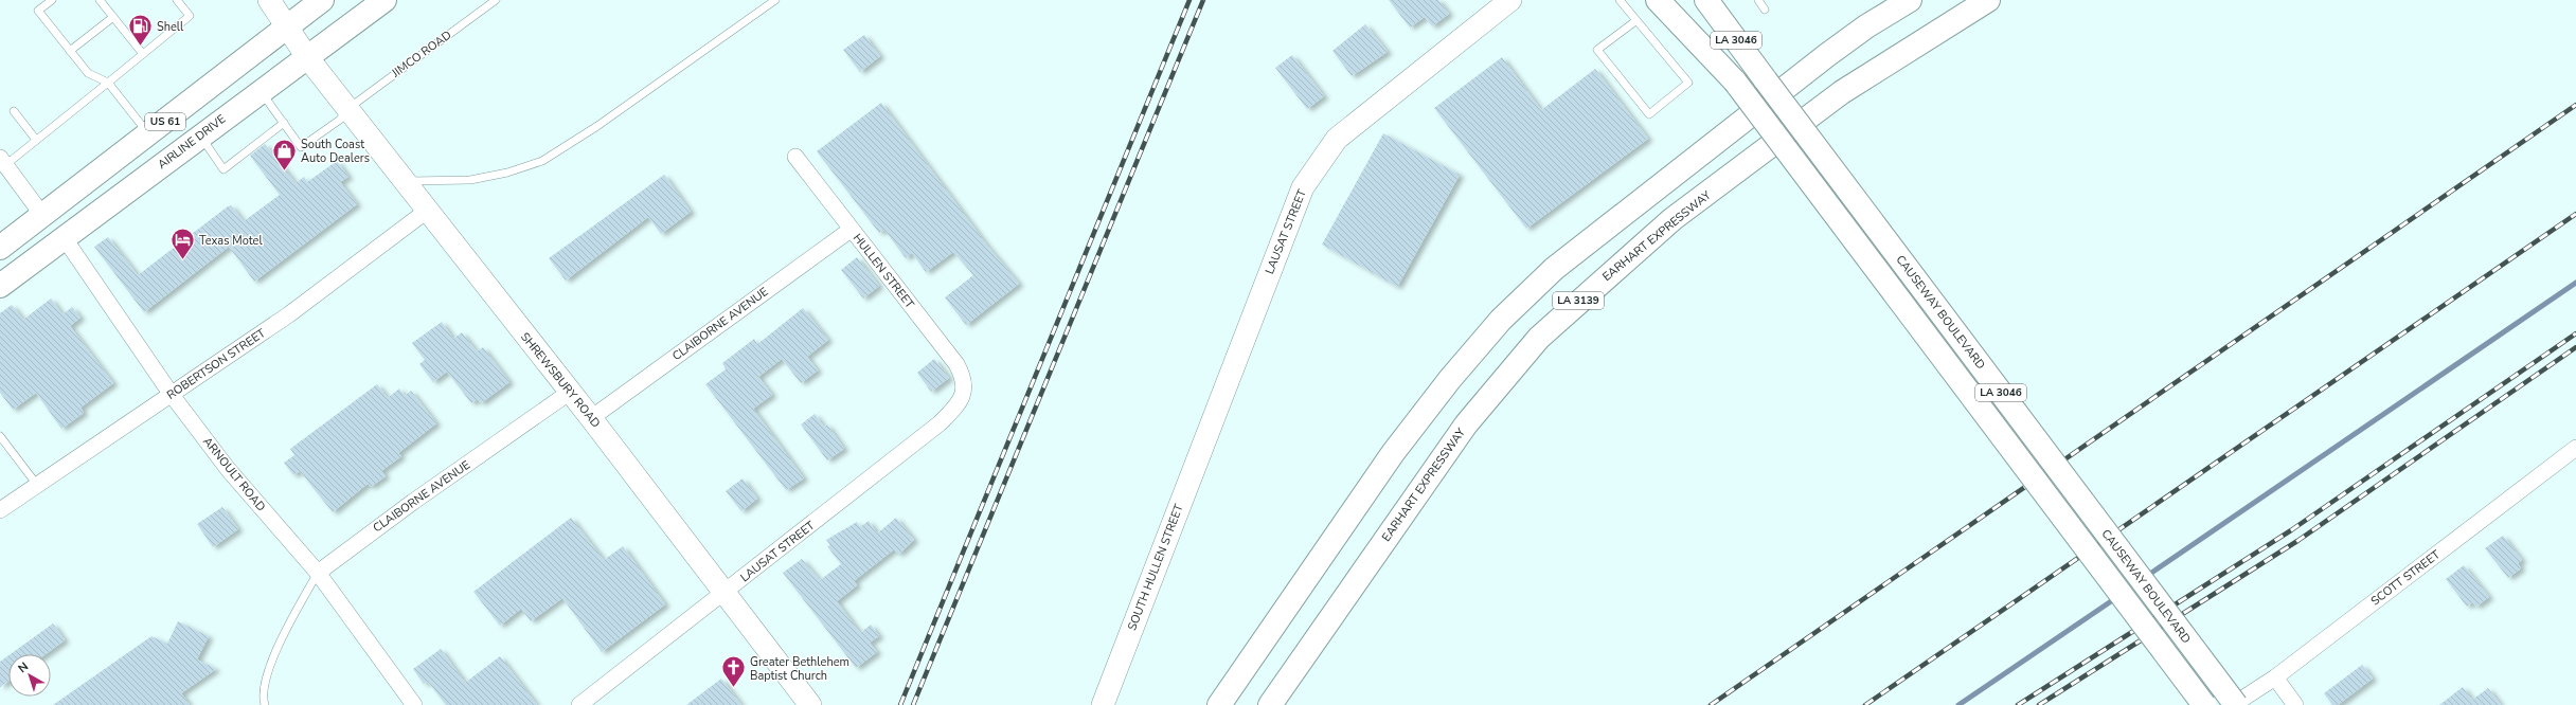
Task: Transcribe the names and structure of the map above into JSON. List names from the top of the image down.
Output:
{
  "streets": {
    "highway": [
      "LA 3046",
      "US 61",
      "AIRLINE DRIVE",
      "EARHART EXPRESSWAY",
      "LA 3139",
      "CAUSEWAY BOULEVARD"
    ],
    "street": [
      "LAUSAT STREET",
      "HULLEN STREET",
      "CLAIBORNE AVENUE",
      "ROBERTSON STREET",
      "SHREWSBURY ROAD",
      "ARNOULT ROAD",
      "SOUTH HULLEN STREET",
      "SCOTT STREET"
    ],
    "lane": ["JIMCO ROAD"]
  },
  "crossings": [
    ["JIMCO ROAD", "SHREWSBURY ROAD"],
    ["US 61", "SHREWSBURY ROAD"],
    ["AIRLINE DRIVE", "SHREWSBURY ROAD"],
    ["AIRLINE DRIVE", "ARNOULT ROAD"],
    ["LAUSAT STREET", "HULLEN STREET"],
    ["LAUSAT STREET", "SHREWSBURY ROAD"],
    ["LAUSAT STREET", "SOUTH HULLEN STREET"],
    ["HULLEN STREET", "CLAIBORNE AVENUE"],
    ["CAUSEWAY BOULEVARD", "SCOTT STREET"],
    ["CLAIBORNE AVENUE", "SHREWSBURY ROAD"],
    ["CLAIBORNE AVENUE", "ARNOULT ROAD"],
    ["ROBERTSON STREET", "SHREWSBURY ROAD"],
    ["ROBERTSON STREET", "ARNOULT ROAD"]
  ],
  "places": {
    "fuel station": ["Shell"],
    "shop": ["South Coast Auto Dealers"],
    "hotel": ["Texas Motel"],
    "church": ["Greater Bethlehem Baptist Church"]
  },
  "north": "top left"
}
